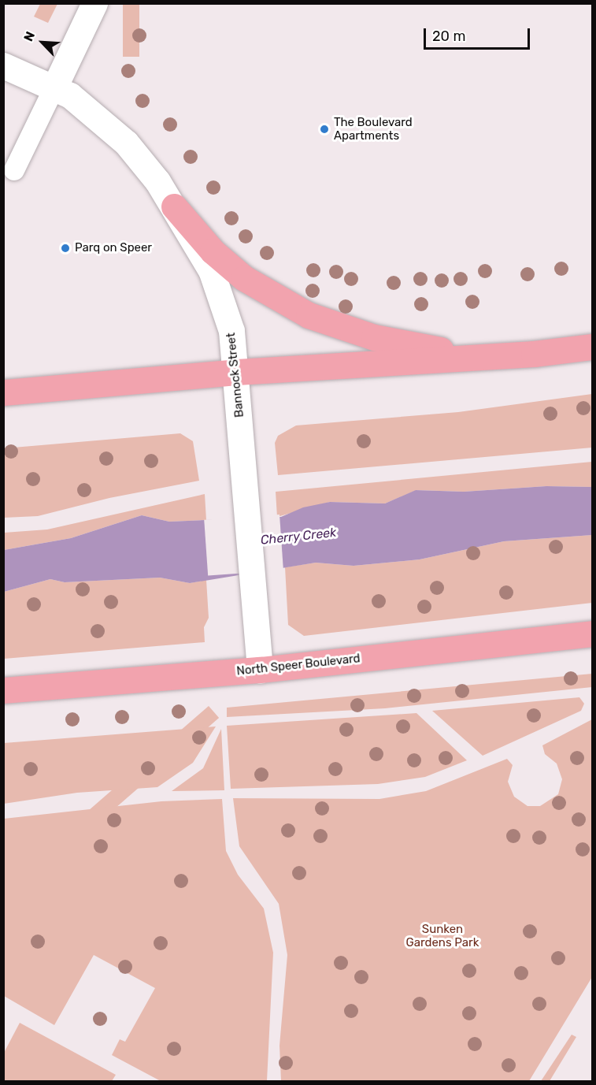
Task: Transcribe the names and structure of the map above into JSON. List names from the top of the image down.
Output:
{
  "streets": {
    "main road": ["North Speer Boulevard"],
    "street": ["Bannock Street"]
  },
  "crossings": [
    ["Bannock Street", "North Speer Boulevard"]
  ],
  "water": ["Cherry Creek"],
  "parks": ["Sunken Gardens Park"],
  "places": ["The Boulevard Apartments", "Parq on Speer"],
  "scale_bar": "20 m",
  "north": "top left"
}
